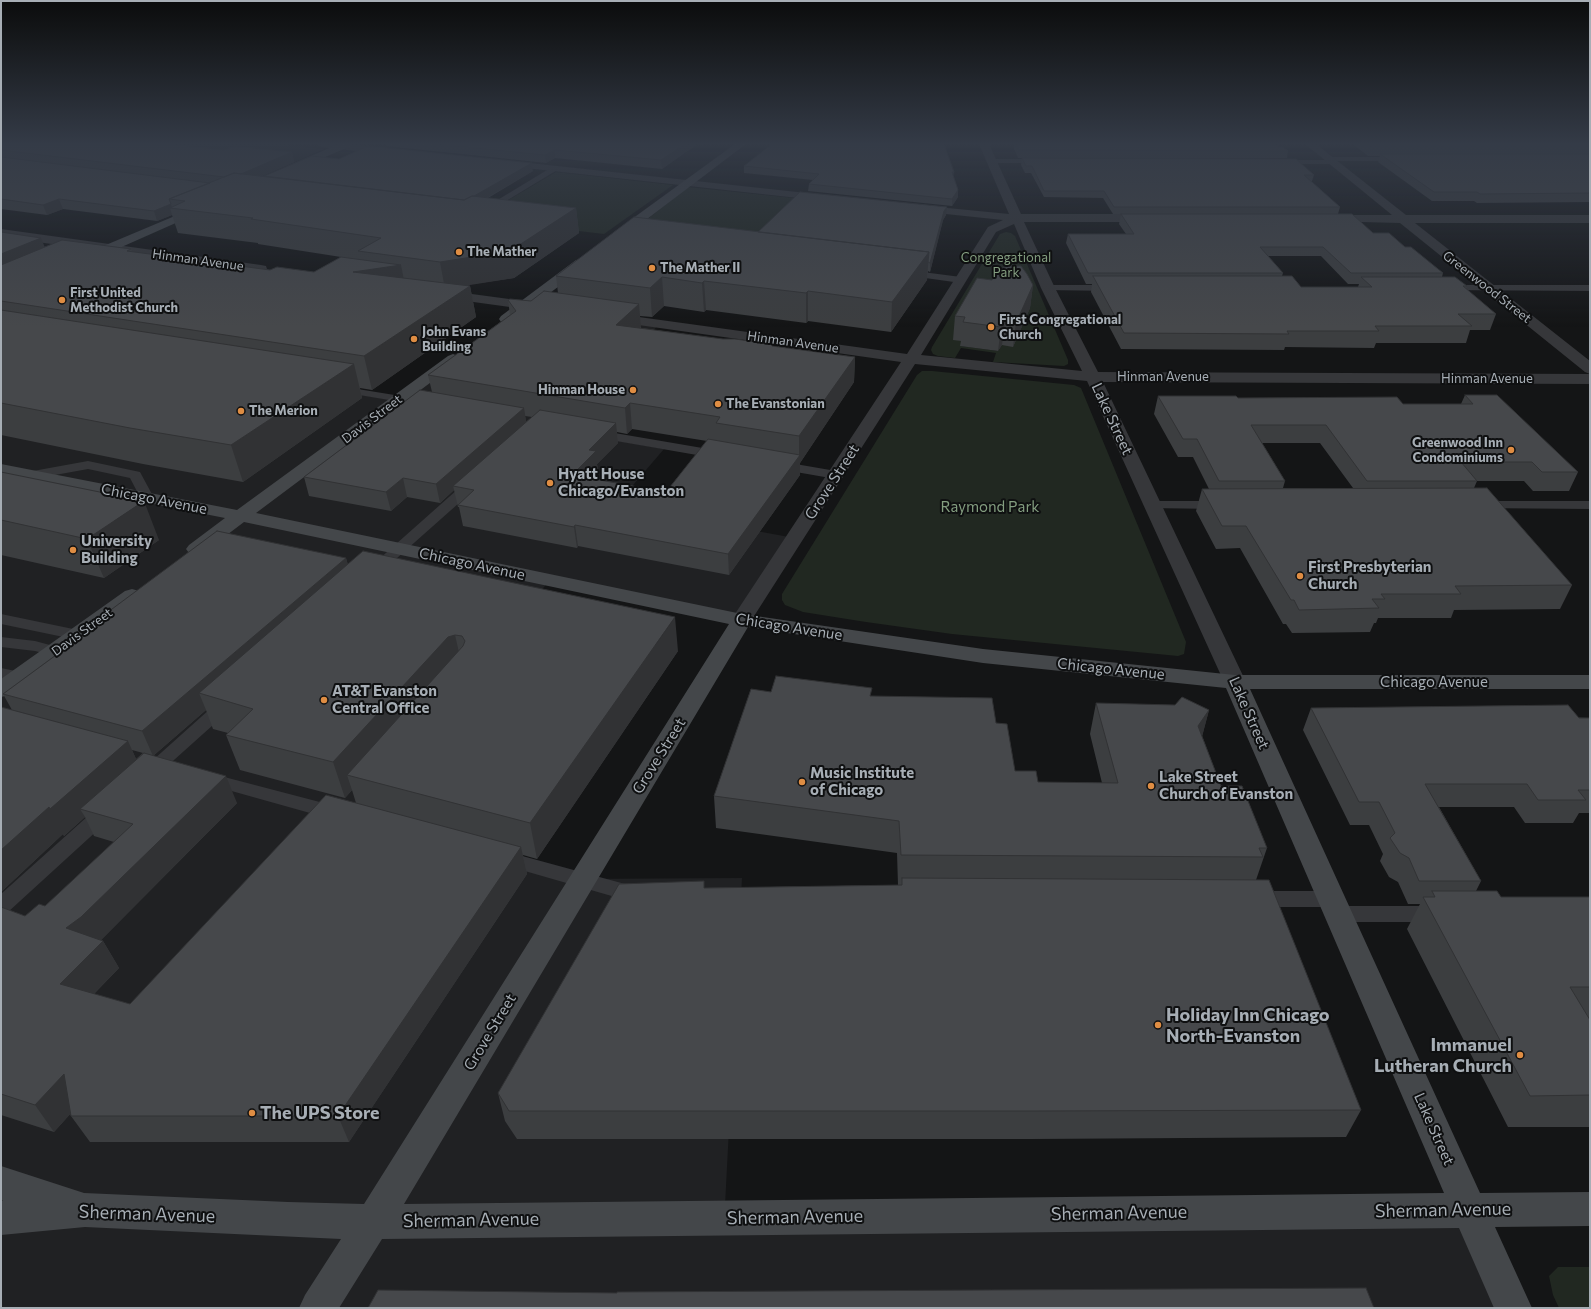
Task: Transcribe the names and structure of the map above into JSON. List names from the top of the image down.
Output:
{
  "streets": {
    "street": [
      "Hinman Avenue",
      "Greenwood Street",
      "Davis Street",
      "Lake Street",
      "Grove Street",
      "Chicago Avenue",
      "Sherman Avenue"
    ]
  },
  "crossings": [
    ["Hinman Avenue", "Lake Street"],
    ["Hinman Avenue", "Grove Street"],
    ["Davis Street", "Chicago Avenue"],
    ["Lake Street", "Grove Street"],
    ["Lake Street", "Chicago Avenue"],
    ["Lake Street", "Sherman Avenue"],
    ["Grove Street", "Chicago Avenue"],
    ["Grove Street", "Sherman Avenue"]
  ],
  "parks": ["Congregational Park", "Raymond Park"],
  "places": [
    "The Mather",
    "The Mather II",
    "First United Methodist Church",
    "First Congregational Church",
    "John Evans Building",
    "Hinman House",
    "The Evanstonian",
    "The Merion",
    "Greenwood Inn Condominiums",
    "Hyatt House Chicago/Evanston",
    "University Building",
    "First Presbyterian Church",
    "AT&T Evanston Central Office",
    "Music Institute of Chicago",
    "Lake Street Church of Evanston",
    "Holiday Inn Chicago North-Evanston",
    "Immanuel Lutheran Church",
    "The UPS Store"
  ]
}
